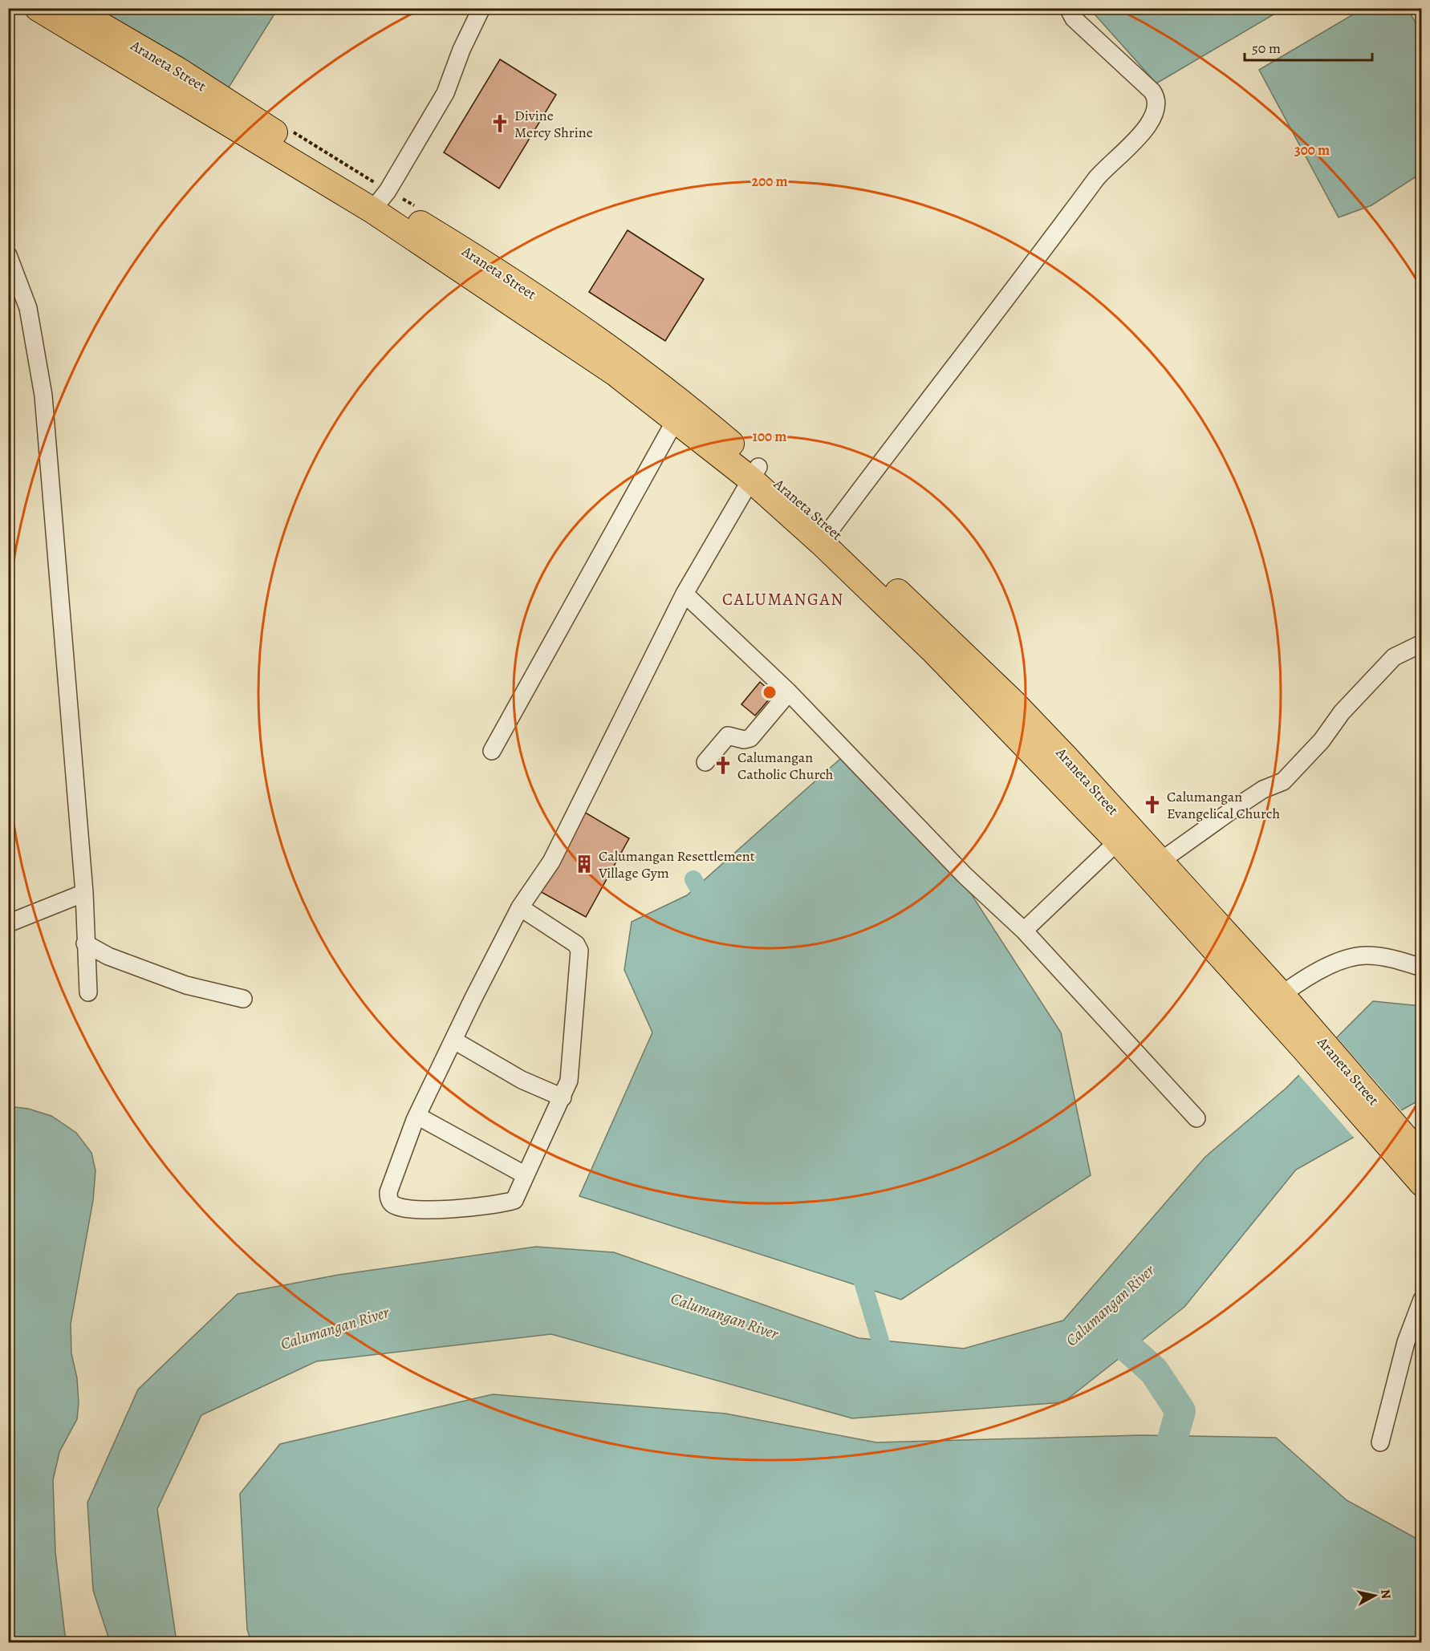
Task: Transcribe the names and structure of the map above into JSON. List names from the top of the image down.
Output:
{
  "streets": {
    "highway": ["Araneta Street"]
  },
  "districts": ["CALUMANGAN"],
  "water": ["Calumangan River"],
  "places": {
    "church": ["Divine Mercy Shrine", "Calumangan Catholic Church", "Calumangan Evangelical Church"],
    "building": ["Calumangan Resettlement Village Gym"]
  },
  "scale_bar": "50 m",
  "north": "right",
  "rings": ["300 m", "200 m", "100 m"]
}
